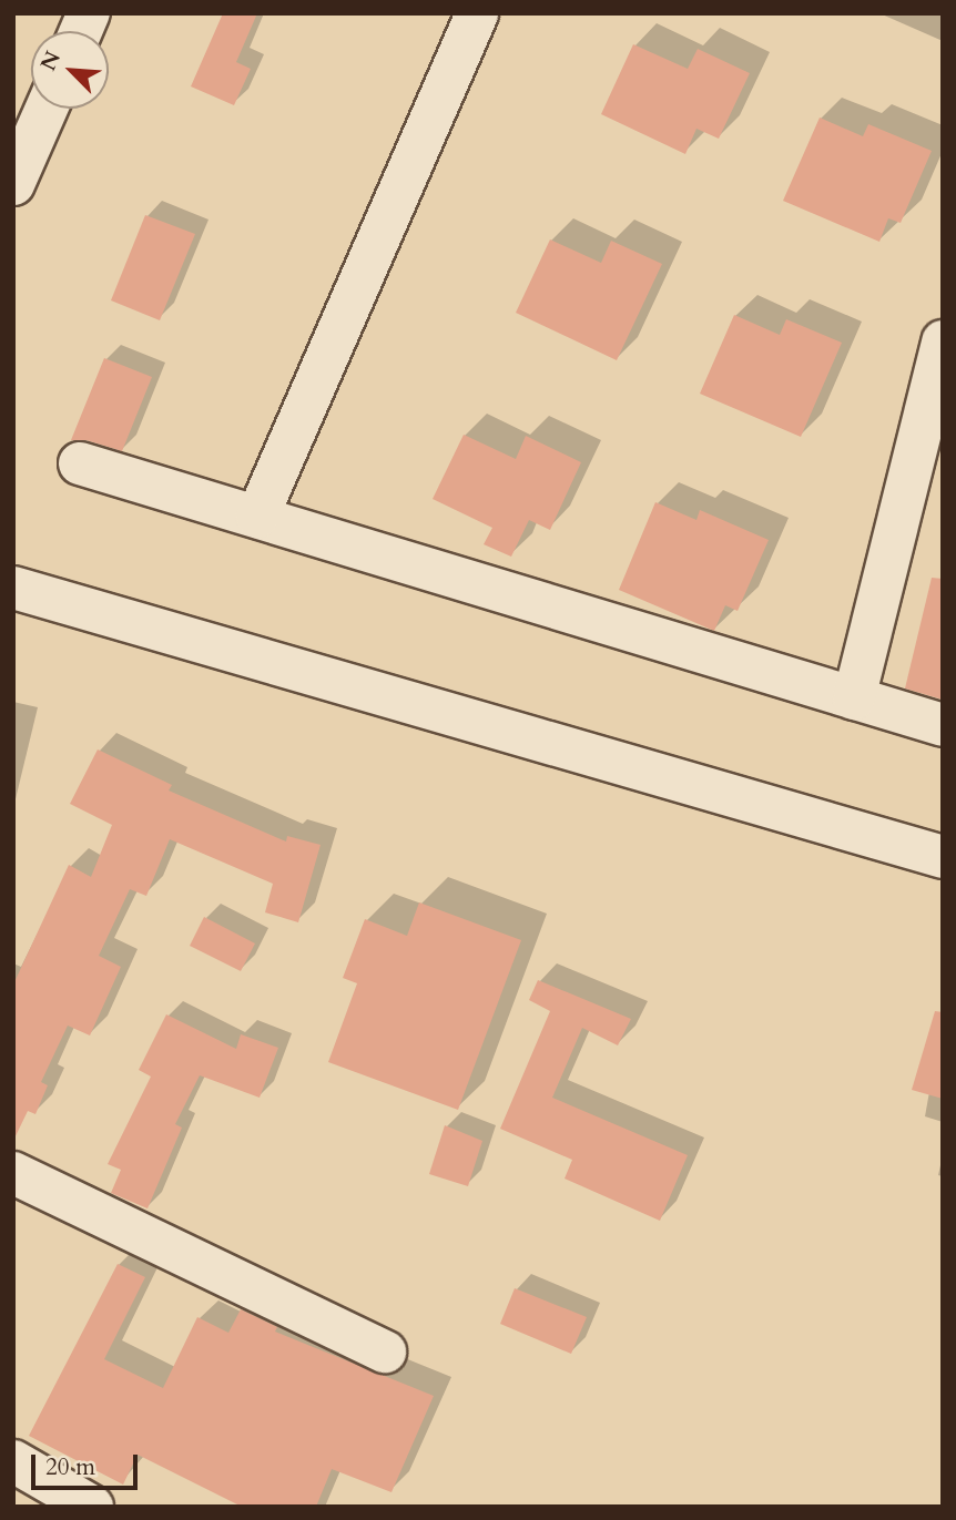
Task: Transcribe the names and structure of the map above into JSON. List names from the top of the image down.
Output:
{
  "scale_bar": "20 m",
  "north": "top left"
}
